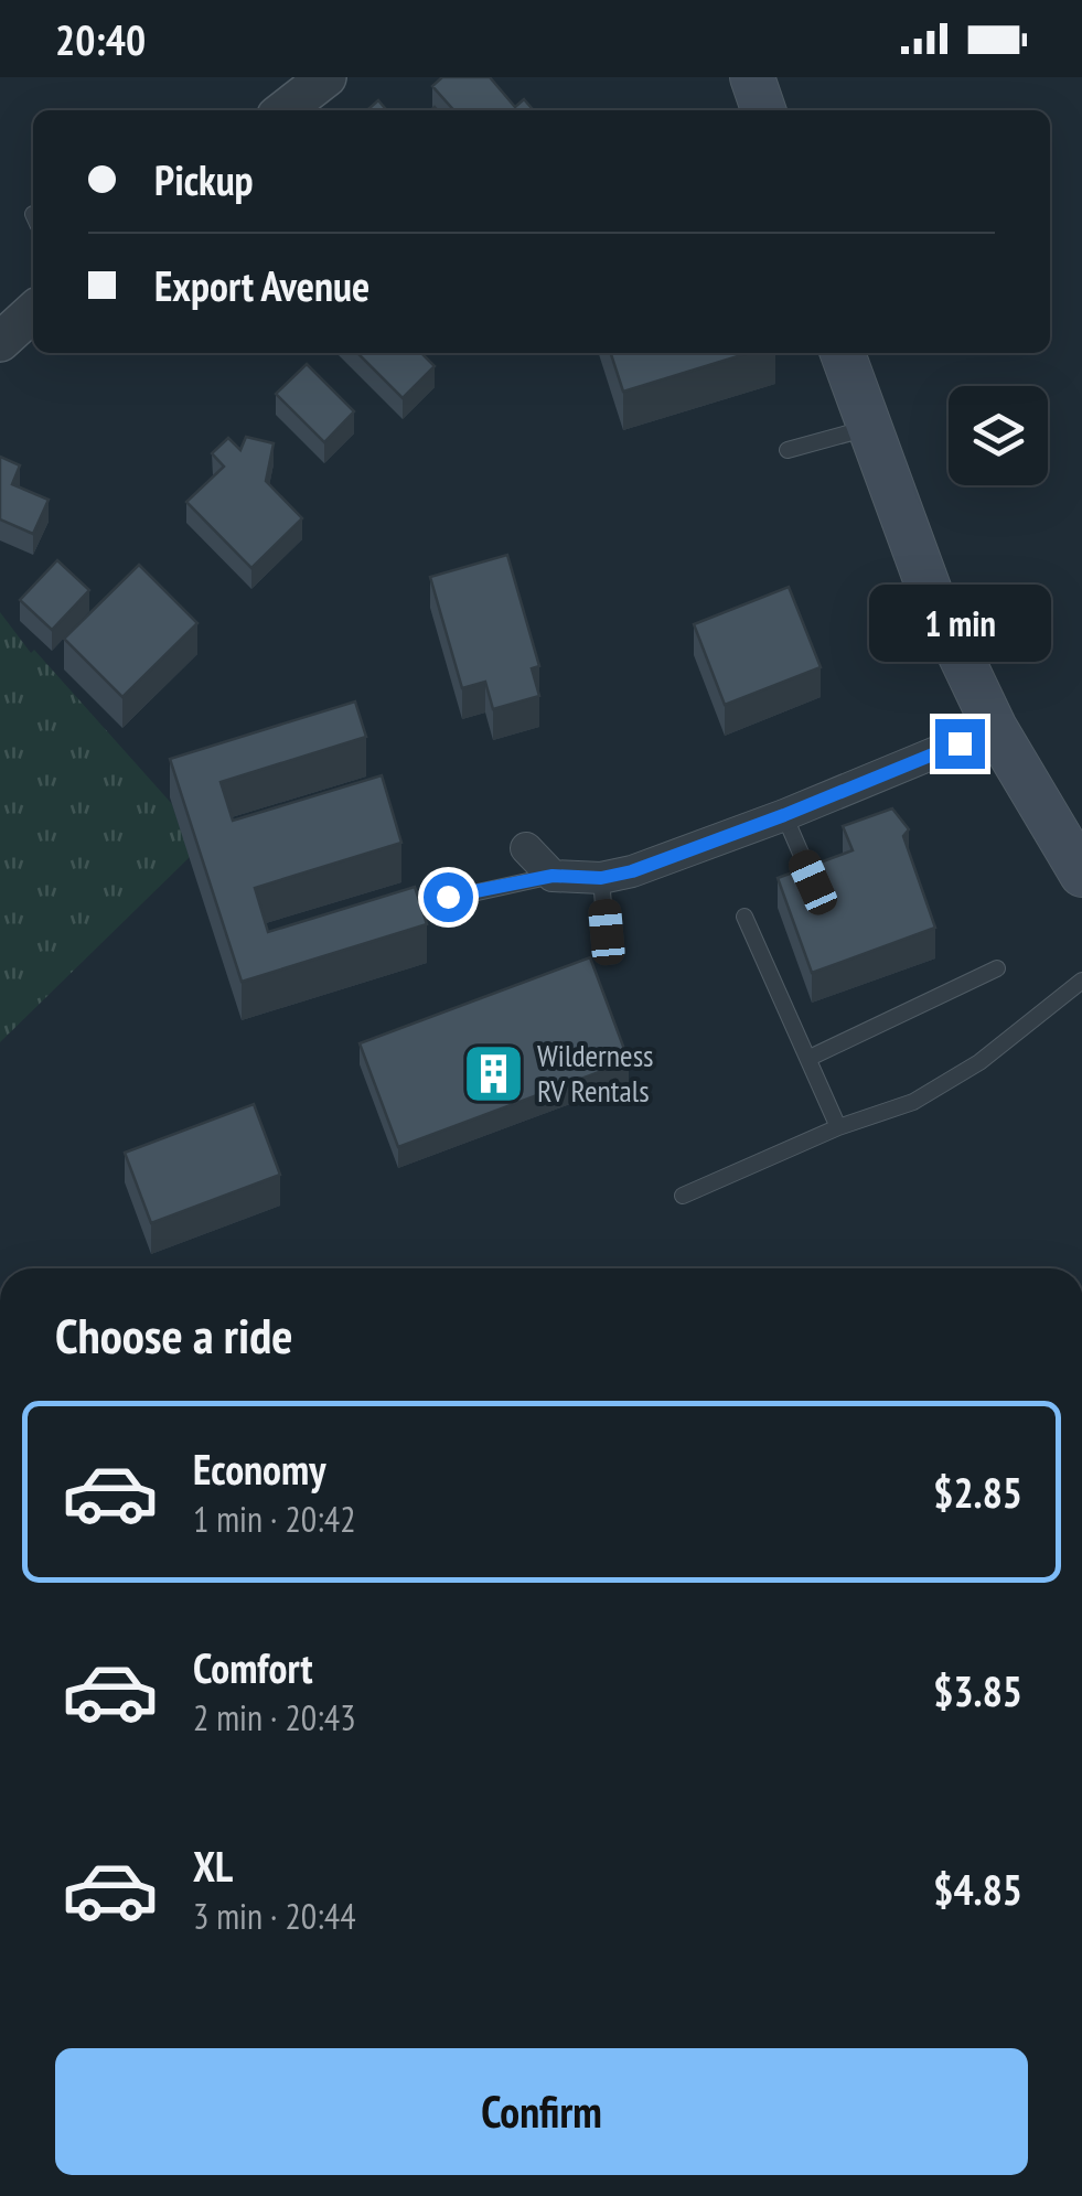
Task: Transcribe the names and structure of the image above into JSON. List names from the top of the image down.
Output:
{
  "places": {
    "building": ["Wilderness RV Rentals"]
  },
  "page": {
    "status": "20:40",
    "banner": ["Pickup", "Export Avenue"],
    "bubble": "1 min",
    "heading": "Choose a ride",
    "list": [
      {
        "name": "Economy",
        "note": "1 min · 20:42",
        "value": "$2.85"
      },
      {
        "name": "Comfort",
        "note": "2 min · 20:43",
        "value": "$3.85"
      },
      {
        "name": "XL",
        "note": "3 min · 20:44",
        "value": "$4.85"
      }
    ],
    "buttons": "Confirm"
  }
}
